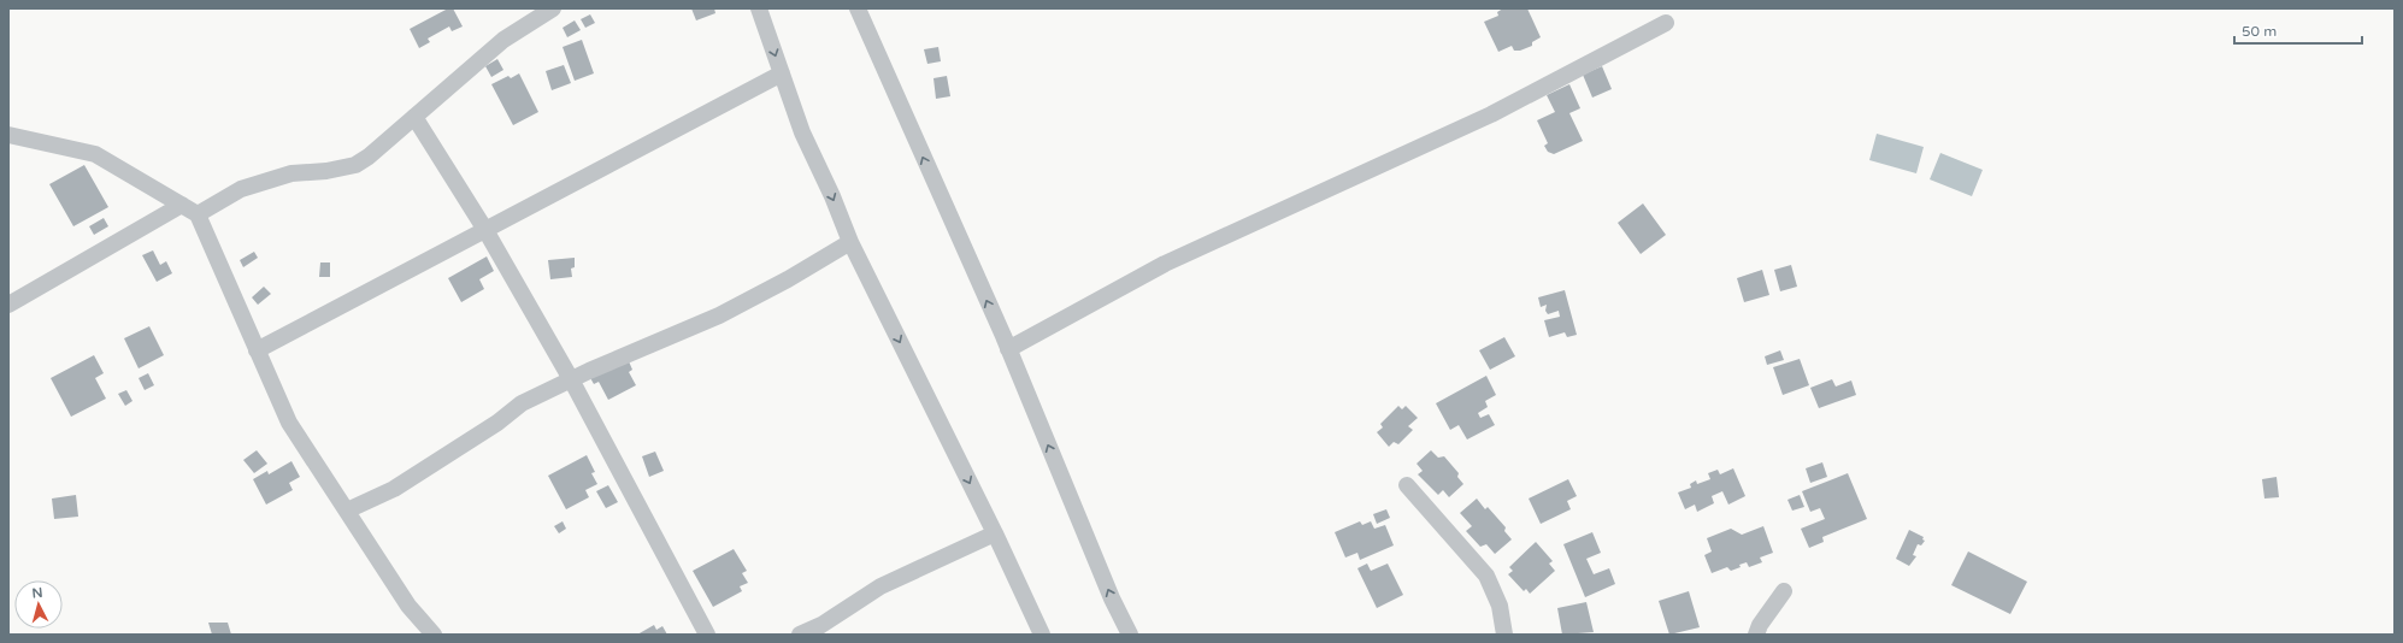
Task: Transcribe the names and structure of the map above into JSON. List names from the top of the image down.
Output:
{
  "scale_bar": "50 m",
  "north": "top"
}
